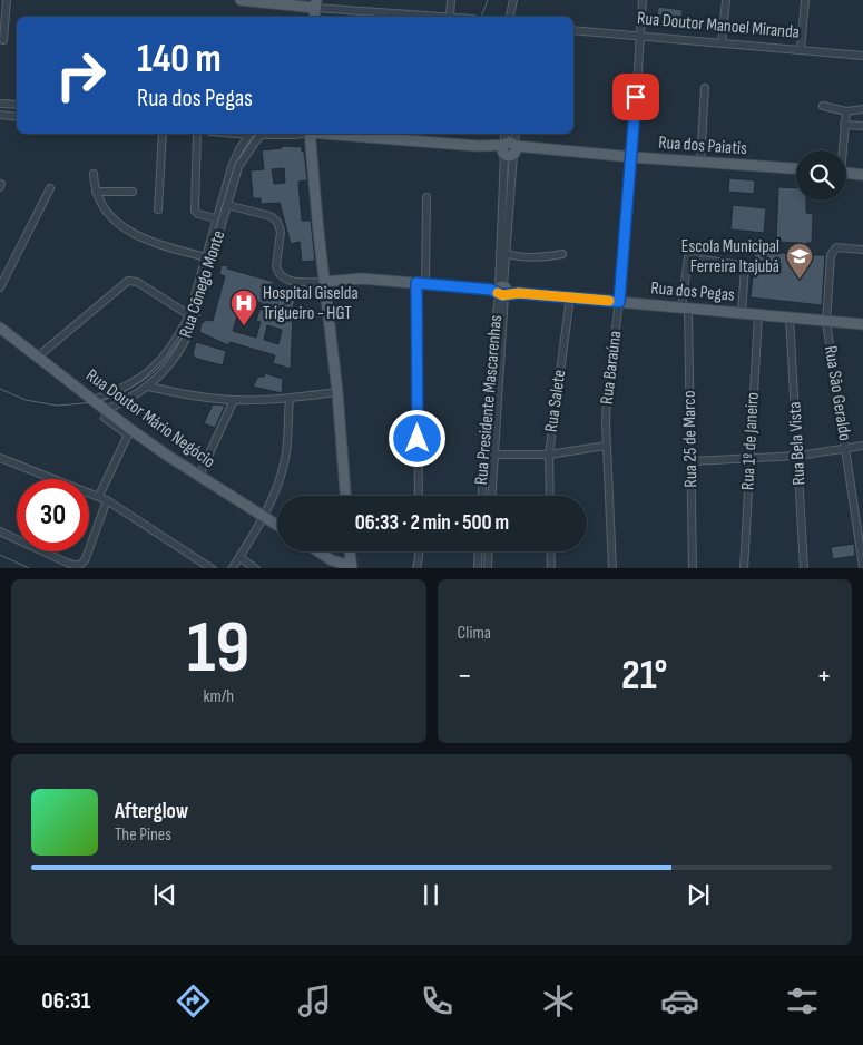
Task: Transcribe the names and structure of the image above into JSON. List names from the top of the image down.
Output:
{
  "streets": {
    "main road": ["Rua dos Paiatis", "Rua dos Pegas", "Rua Doutor Mário Negócio"],
    "street": [
      "Rua Doutor Manoel Miranda",
      "Rua Cônego Monte",
      "Rua Baraúna",
      "Rua São Geraldo",
      "Rua Presidente Mascarenhas",
      "Rua Salete",
      "Rua 25 de Marco",
      "Rua 1º de Janeiro",
      "Rua Bela Vista"
    ]
  },
  "crossings": [
    ["Rua Doutor Manoel Miranda", "Rua Baraúna"],
    ["Rua dos Paiatis", "Rua Baraúna"],
    ["Rua dos Paiatis", "Rua Presidente Mascarenhas"],
    ["Rua Cônego Monte", "Rua Doutor Mário Negócio"],
    ["Rua dos Pegas", "Rua Baraúna"],
    ["Rua dos Pegas", "Rua São Geraldo"],
    ["Rua dos Pegas", "Rua Presidente Mascarenhas"],
    ["Rua dos Pegas", "Rua Salete"],
    ["Rua dos Pegas", "Rua 25 de Marco"],
    ["Rua dos Pegas", "Rua 1º de Janeiro"],
    ["Rua dos Pegas", "Rua Bela Vista"]
  ],
  "places": {
    "school or university": ["Escola Municipal Ferreira Itajubá"],
    "hospital": ["Hospital Giselda Trigueiro - HGT"]
  },
  "page": {
    "turn": ["140 m", "Rua dos Pegas"],
    "limit": "30",
    "trip": "06:33 · 2 min · 500 m",
    "tile": [
      ["19", "km/h"],
      "Clima"
    ],
    "heat": ["−", "21°", "+"],
    "song": ["Afterglow", "The Pines"],
    "tabs": "06:31"
  }
}
